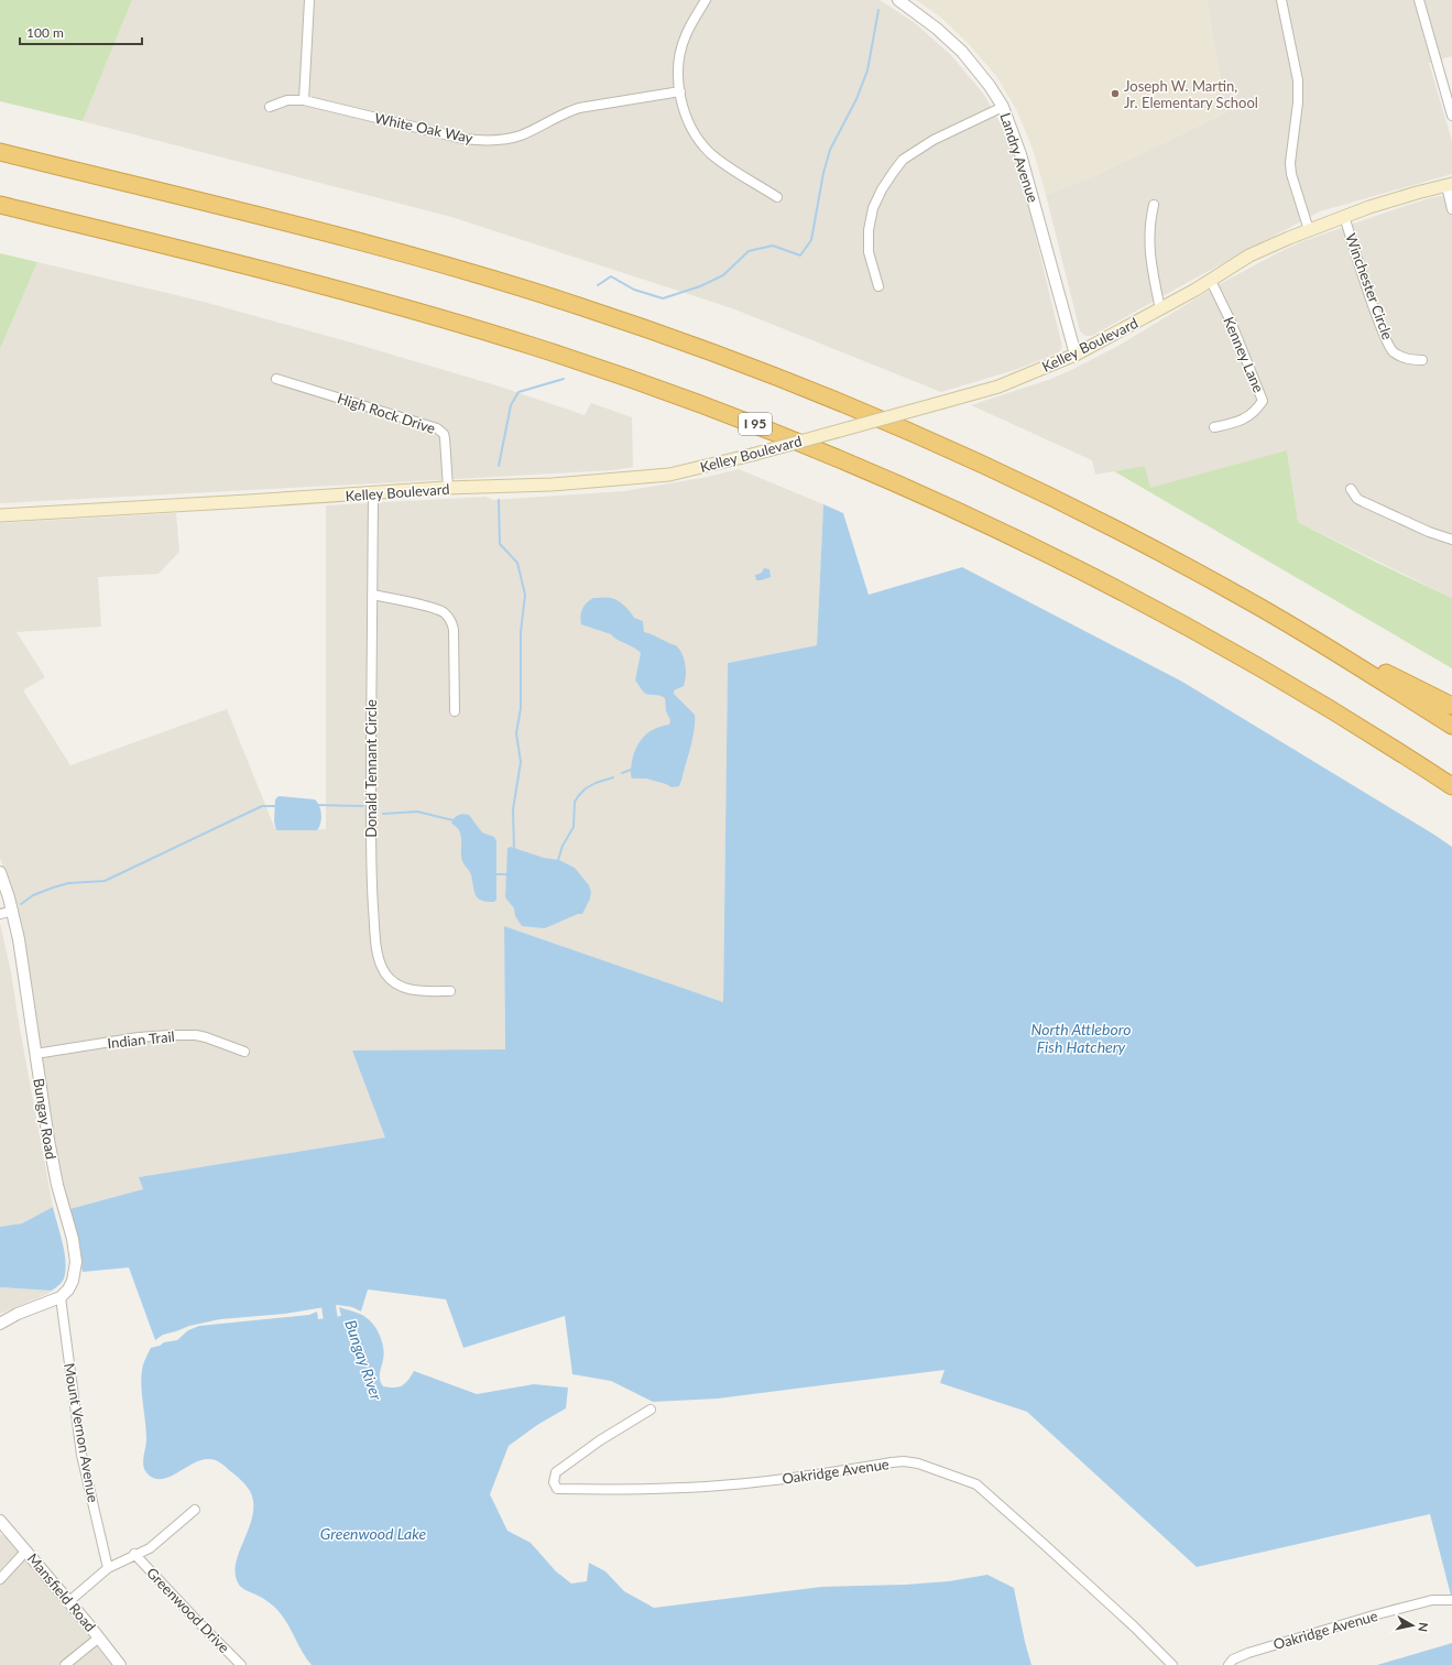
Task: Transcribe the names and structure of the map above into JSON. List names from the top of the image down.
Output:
{
  "streets": {
    "highway": ["I 95"],
    "main road": ["Kelley Boulevard"],
    "street": [
      "White Oak Way",
      "Landry Avenue",
      "Winchester Circle",
      "Kenney Lane",
      "High Rock Drive",
      "Donald Tennant Circle",
      "Indian Trail",
      "Bungay Road",
      "Mount Vernon Avenue",
      "Oakridge Avenue",
      "Mansfield Road",
      "Greenwood Drive"
    ]
  },
  "crossings": [
    ["Landry Avenue", "Kelley Boulevard"],
    ["Winchester Circle", "Kelley Boulevard"],
    ["Kelley Boulevard", "Kenney Lane"],
    ["Kelley Boulevard", "High Rock Drive"],
    ["Kelley Boulevard", "Donald Tennant Circle"],
    ["Indian Trail", "Bungay Road"],
    ["Bungay Road", "Mount Vernon Avenue"]
  ],
  "water": ["North Attleboro Fish Hatchery", "Bungay River", "Greenwood Lake"],
  "places": ["Joseph W. Martin, Jr. Elementary School"],
  "scale_bar": "100 m",
  "north": "right"
}
